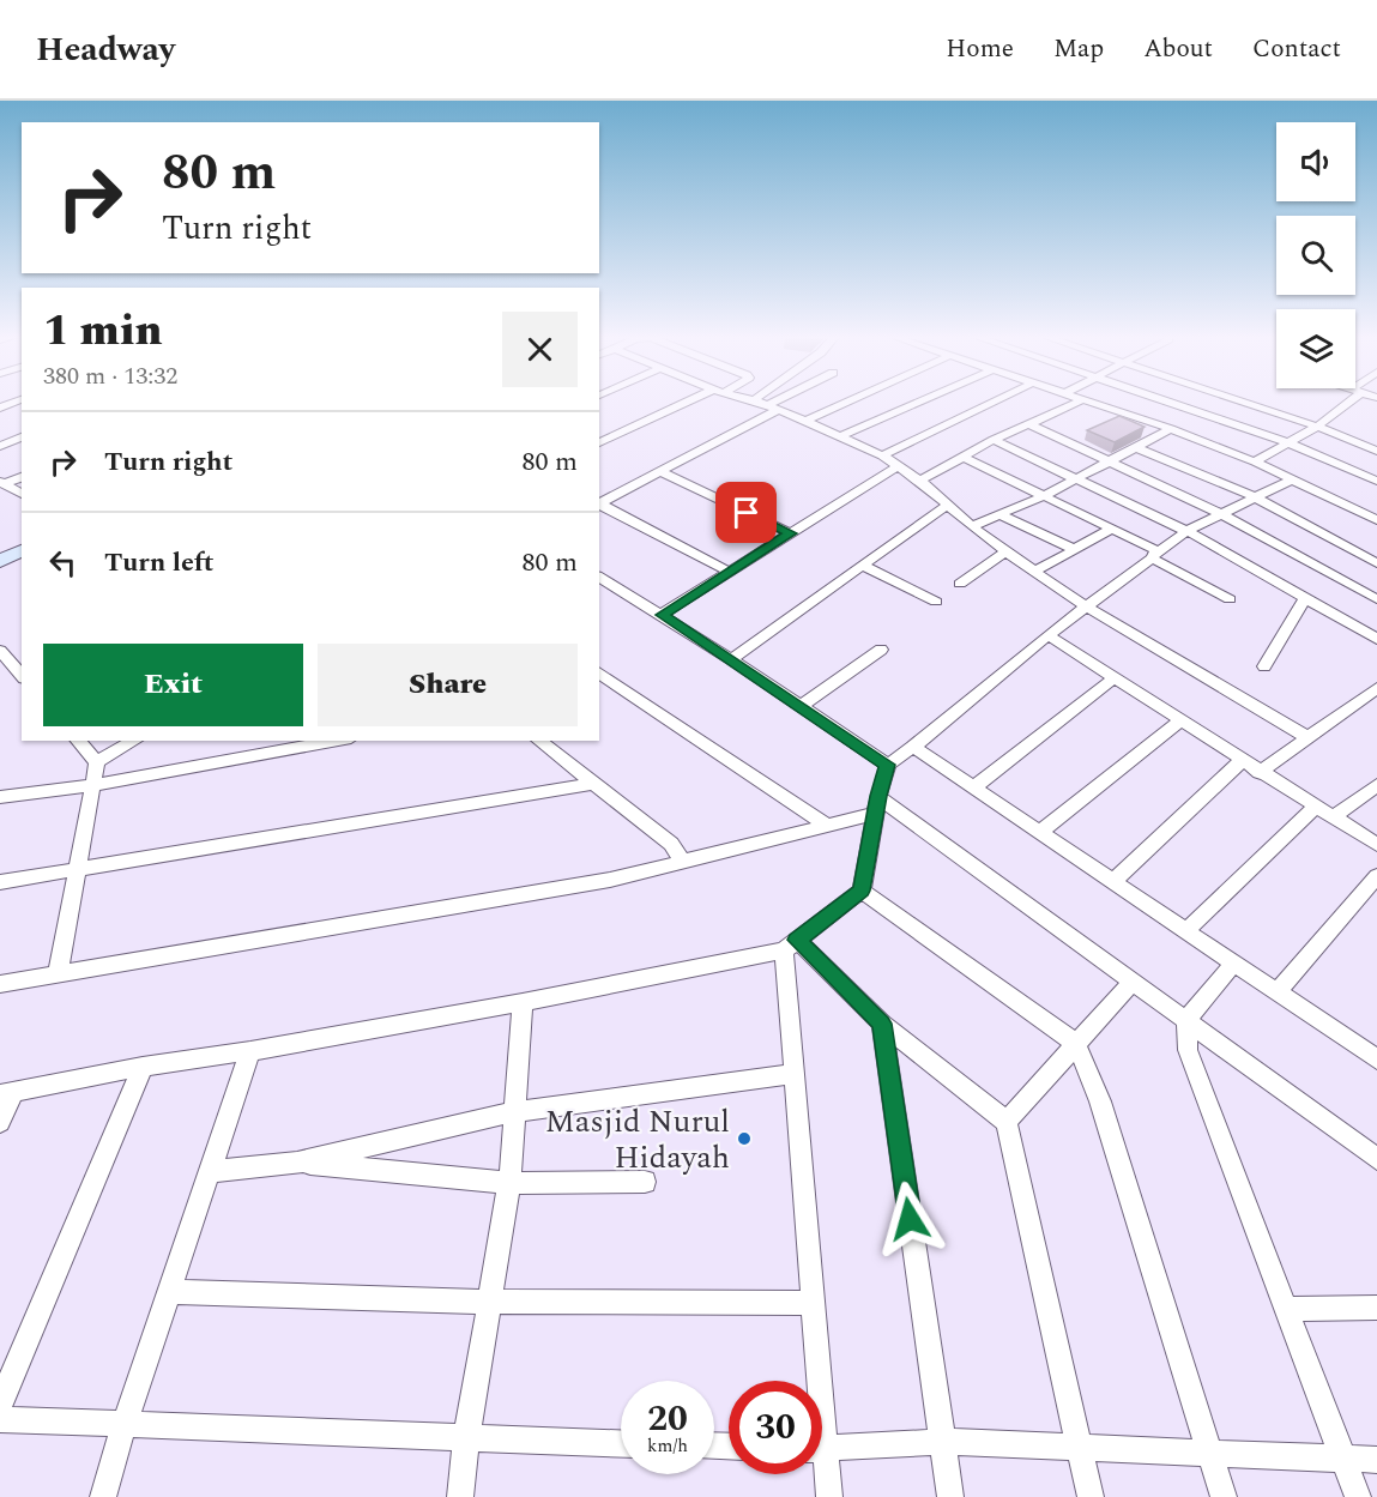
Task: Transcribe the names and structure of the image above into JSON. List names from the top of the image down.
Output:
{
  "places": ["Masjid Nurul Hidayah"],
  "page": {
    "header": "Headway",
    "nav": [
      "Home",
      "Map",
      "About",
      "Contact"
    ],
    "turn": ["80 m", "Turn right"],
    "heading": ["1 min", "380 m · 13:32"],
    "list": [
      {
        "name": "Turn right",
        "value": "80 m"
      },
      {
        "name": "Turn left",
        "value": "80 m"
      }
    ],
    "buttons": ["Exit", "Share"],
    "speed": "20 km/h",
    "limit": "30"
  }
}
